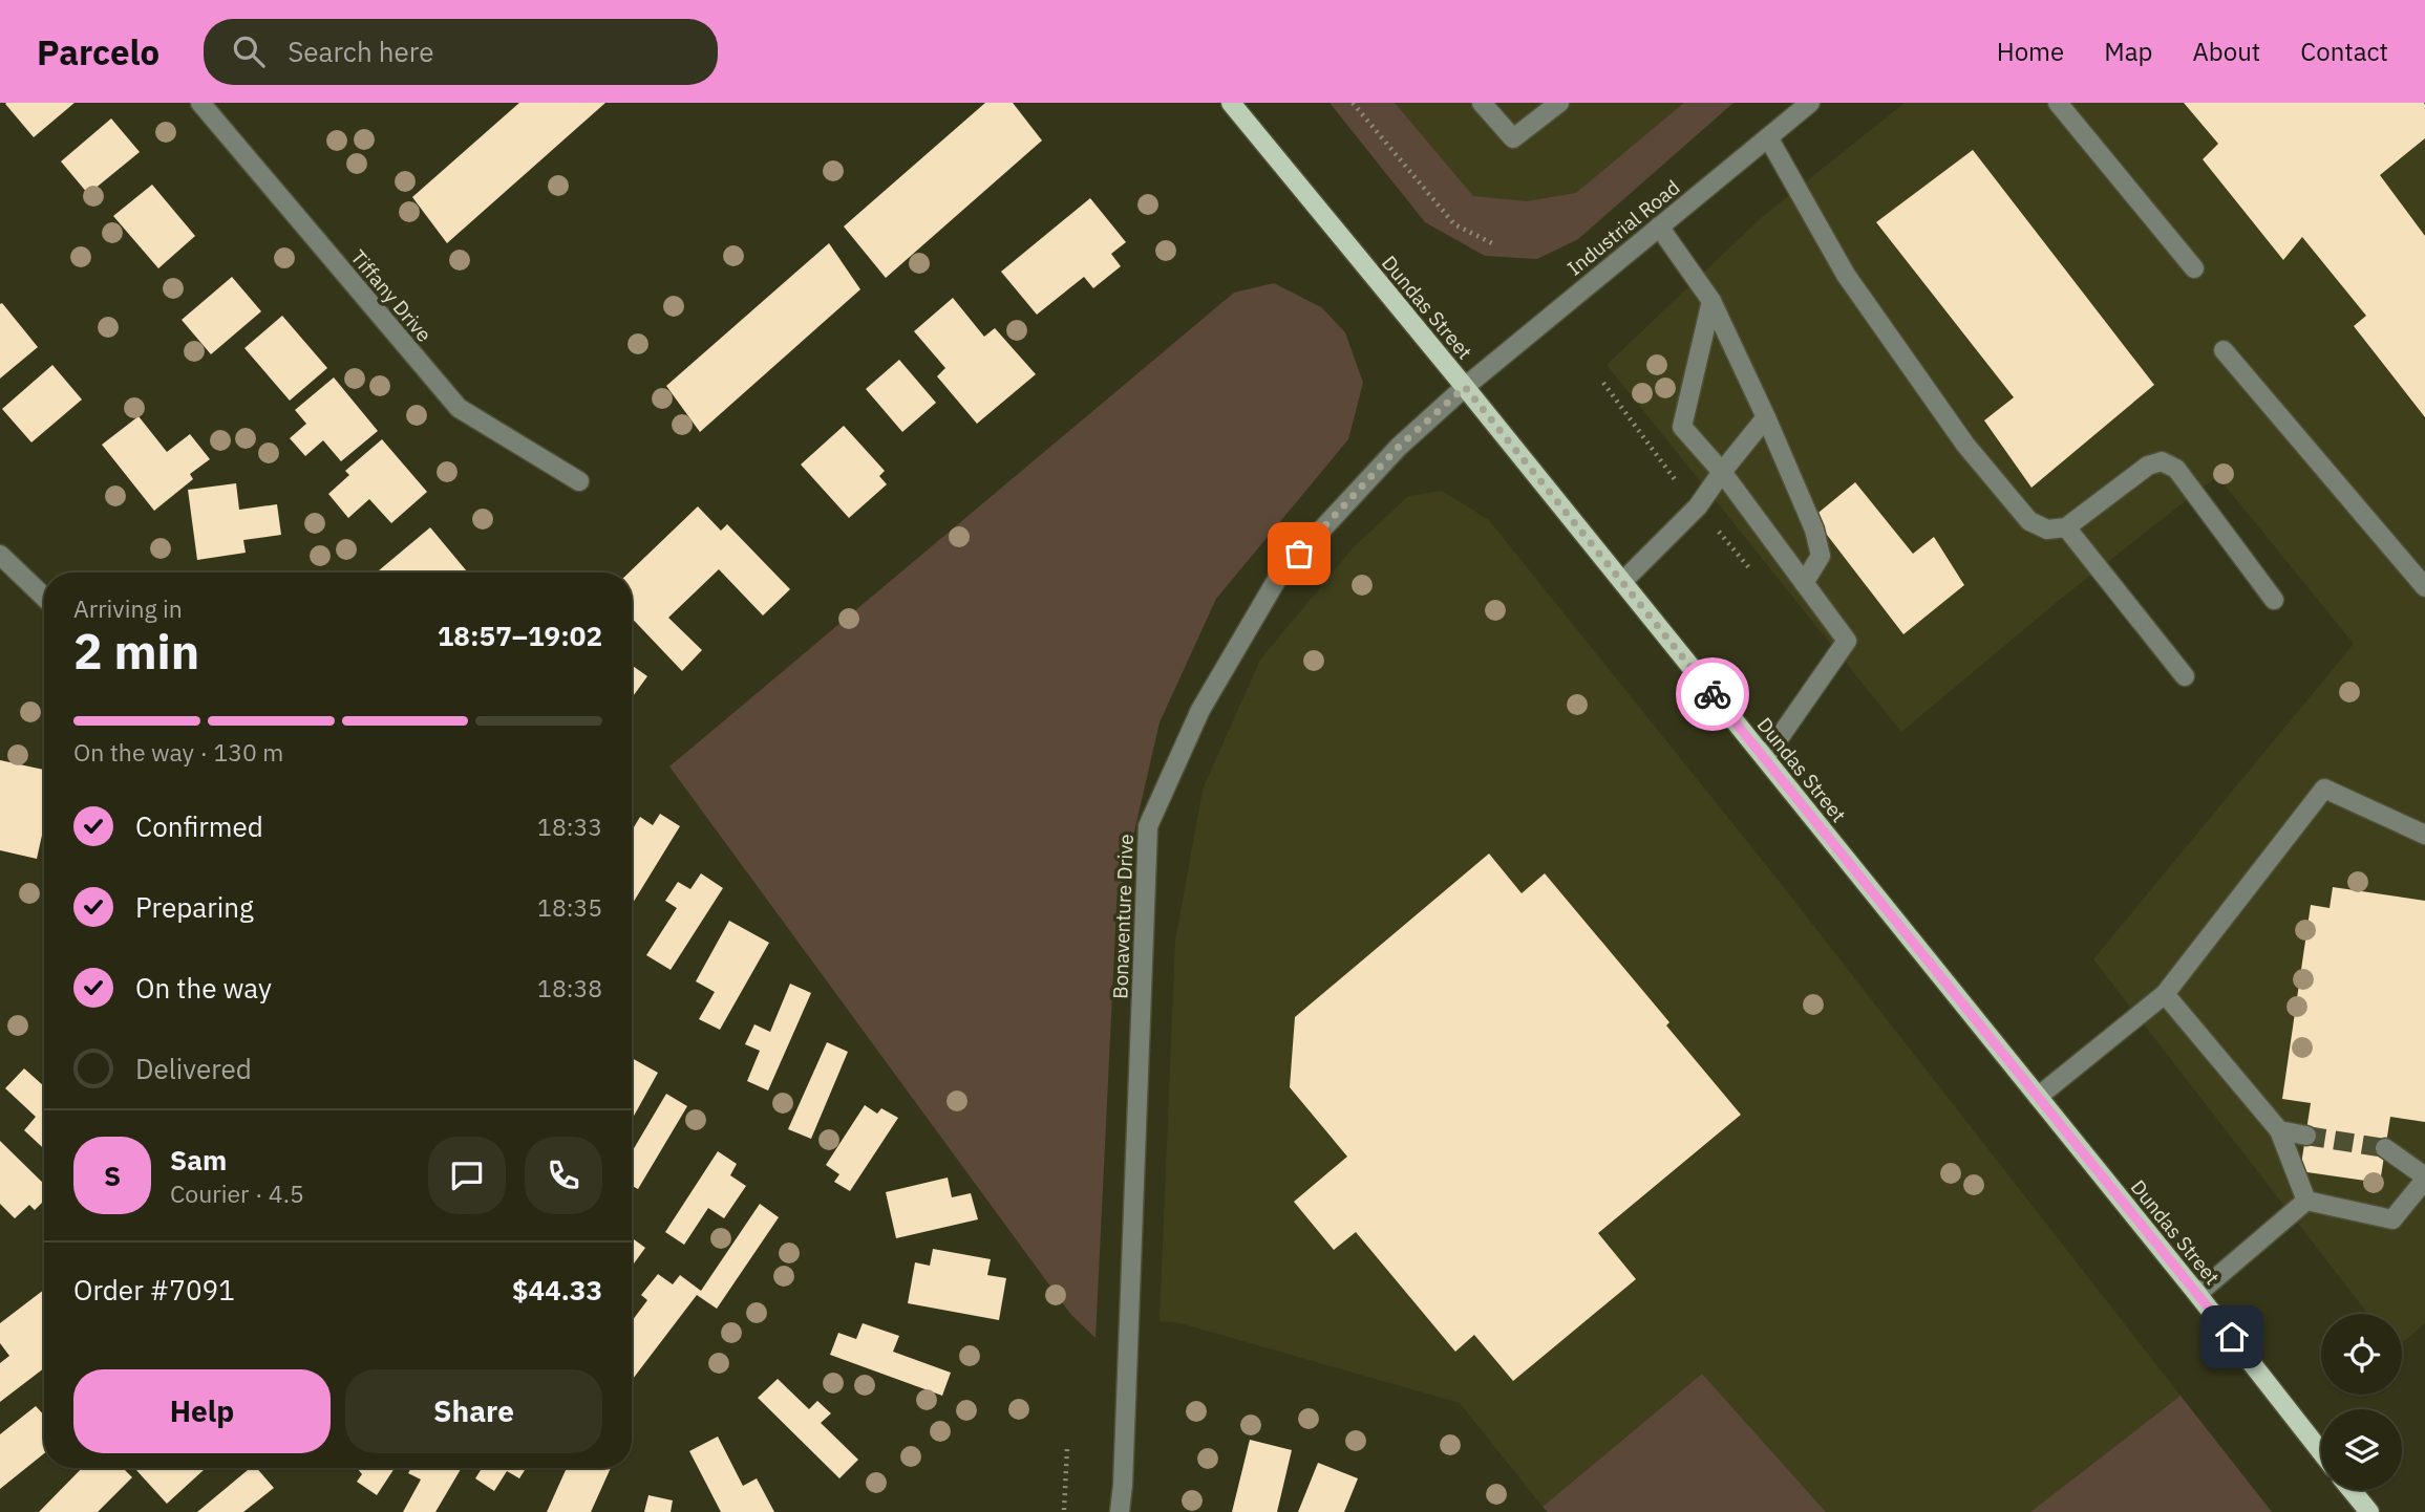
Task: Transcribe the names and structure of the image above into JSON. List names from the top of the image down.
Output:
{
  "streets": {
    "main road": ["Dundas Street"],
    "street": ["Industrial Road", "Tiffany Drive", "Bonaventure Drive"]
  },
  "crossings": [
    ["Industrial Road", "Dundas Street"],
    ["Industrial Road", "Bonaventure Drive"],
    ["Dundas Street", "Bonaventure Drive"]
  ],
  "page": {
    "header": "Parcelo",
    "search": "Search here",
    "nav": [
      "Home",
      "Map",
      "About",
      "Contact"
    ],
    "heading": ["2 min", "Arriving in", "18:57–19:02"],
    "panel": [
      "Sam",
      "Courier · 4.5",
      "Order #7091",
      "$44.33"
    ],
    "bar": "On the way · 130 m",
    "list": [
      ["Confirmed", "18:33"],
      ["Preparing", "18:35"],
      ["On the way", "18:38"],
      "Delivered"
    ],
    "round": "S",
    "buttons": ["Help", "Share"]
  }
}
